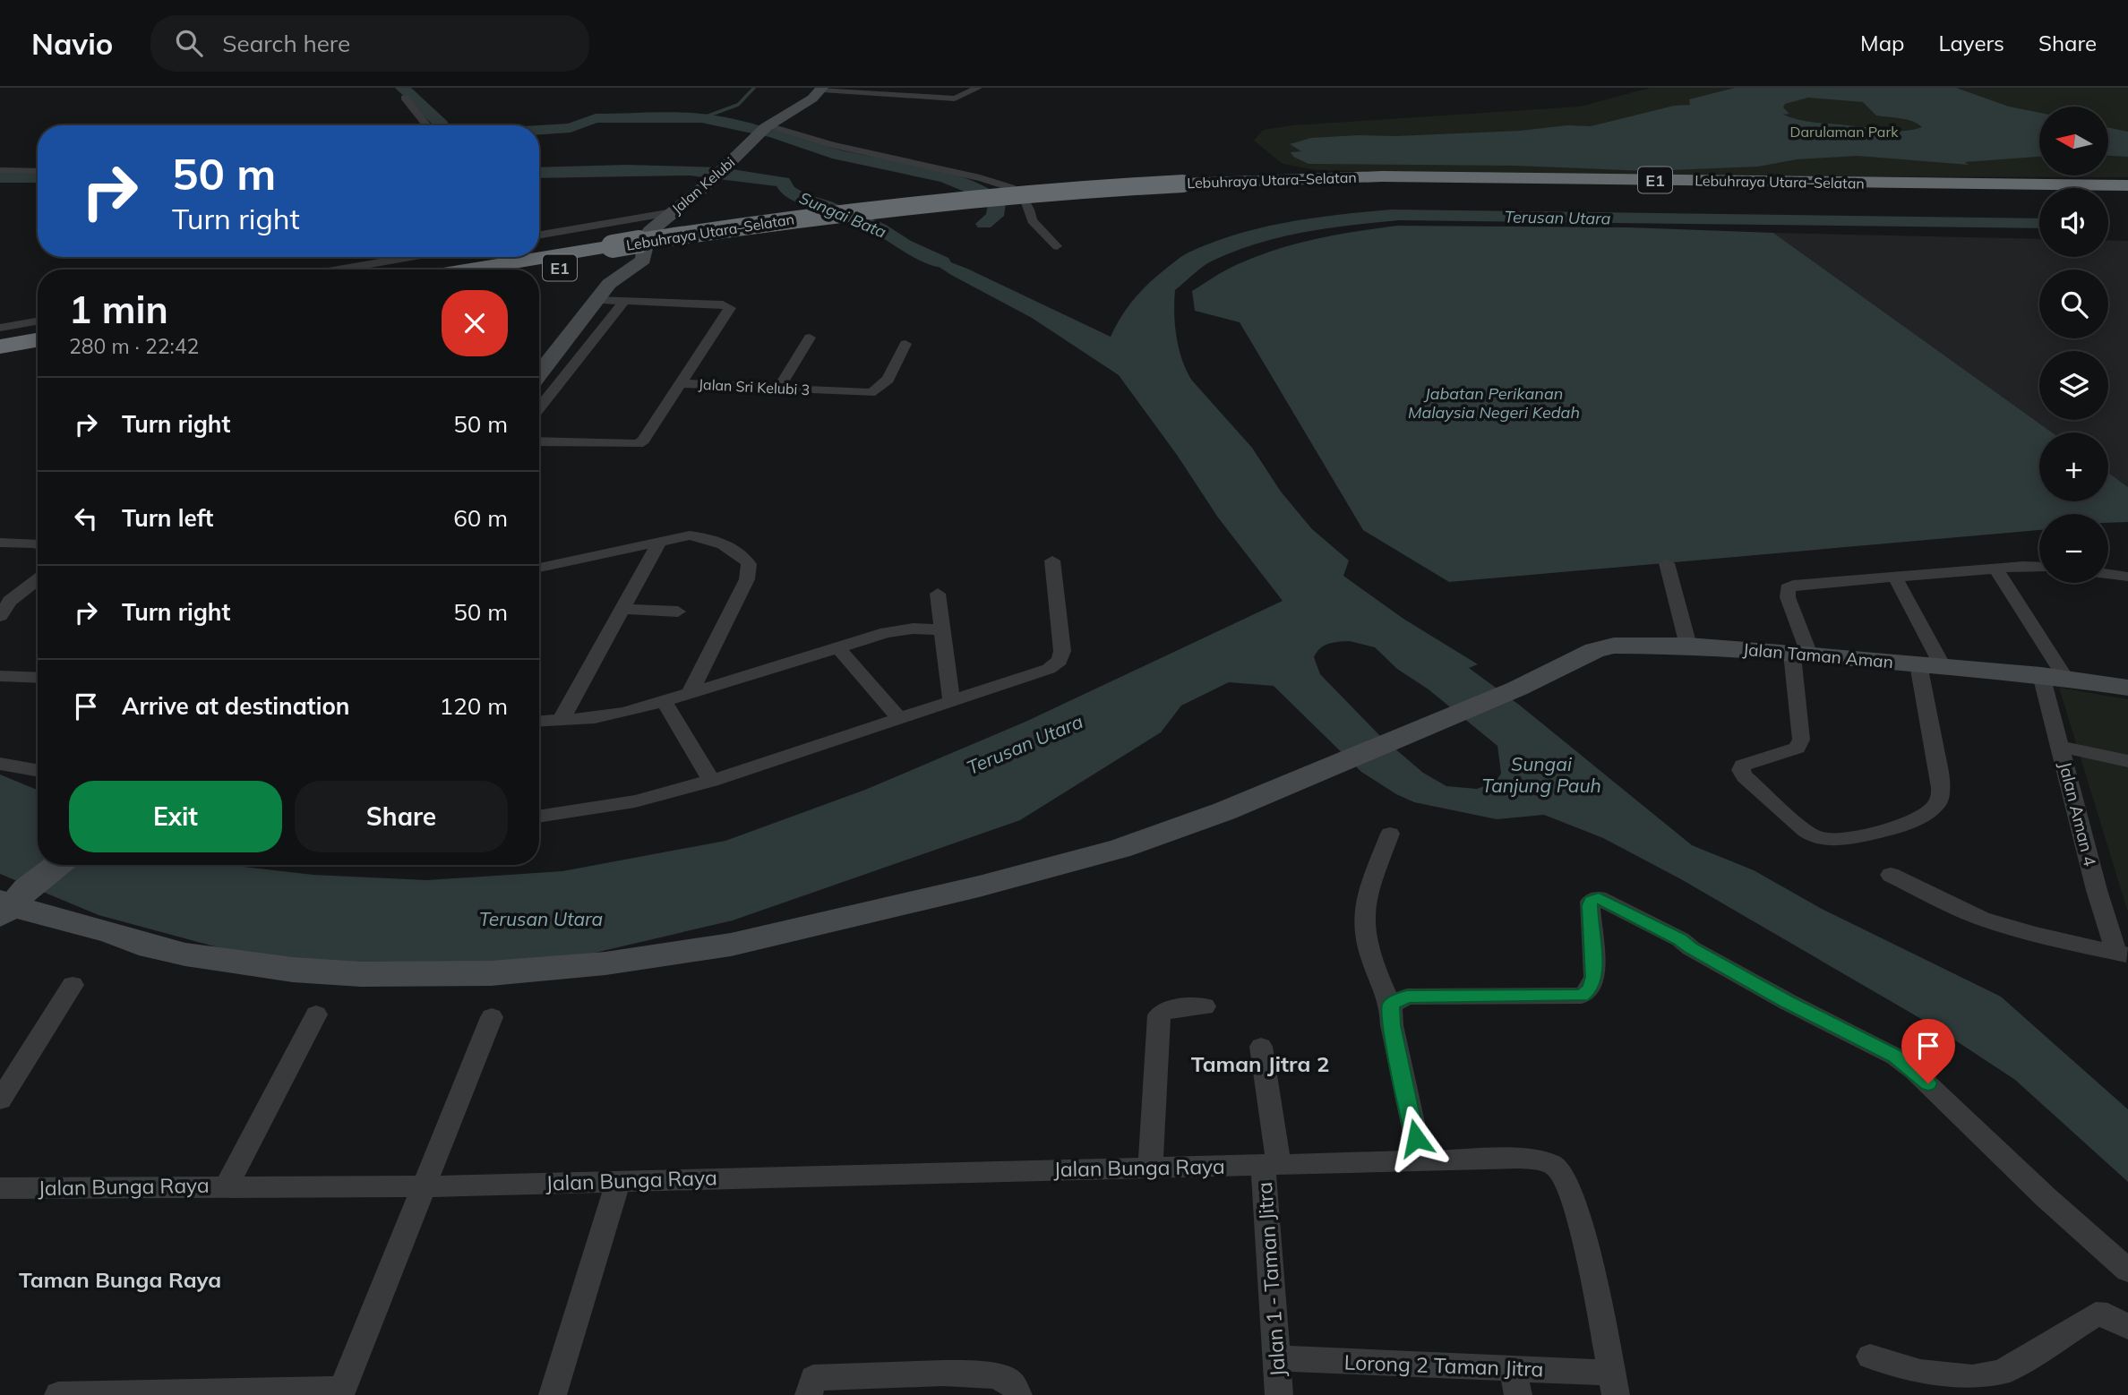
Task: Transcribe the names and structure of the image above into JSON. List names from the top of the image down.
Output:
{
  "streets": {
    "highway": ["Lebuhraya Utara–Selatan", "E1"],
    "street": [
      "Jalan Kelubi",
      "Jalan Sri Kelubi 3",
      "Jalan Taman Aman",
      "Jalan Aman 4",
      "Jalan Bunga Raya",
      "Jalan 1 - Taman Jitra",
      "Lorong 2 Taman Jitra"
    ]
  },
  "crossings": [
    ["Jalan Taman Aman", "Jalan Aman 4"],
    ["Jalan Bunga Raya", "Jalan 1 - Taman Jitra"],
    ["Jalan Bunga Raya", "Lorong 2 Taman Jitra"],
    ["Jalan 1 - Taman Jitra", "Lorong 2 Taman Jitra"]
  ],
  "districts": ["Taman Jitra 2", "Taman Bunga Raya"],
  "water": [
    "Sungai Bata",
    "Terusan Utara",
    "Jabatan Perikanan Malaysia Negeri Kedah",
    "Sungai Tanjung Pauh"
  ],
  "parks": ["Darulaman Park"],
  "north": "left",
  "page": {
    "header": "Navio",
    "search": "Search here",
    "nav": ["Map", "Layers", "Share"],
    "map_buttons": ["+", "−"],
    "turn": ["50 m", "Turn right"],
    "heading": ["1 min", "280 m · 22:42"],
    "list": [
      {
        "name": "Turn right",
        "value": "50 m"
      },
      {
        "name": "Turn left",
        "value": "60 m"
      },
      {
        "name": "Turn right",
        "value": "50 m"
      },
      {
        "name": "Arrive at destination",
        "value": "120 m"
      }
    ],
    "buttons": ["Exit", "Share"]
  }
}
